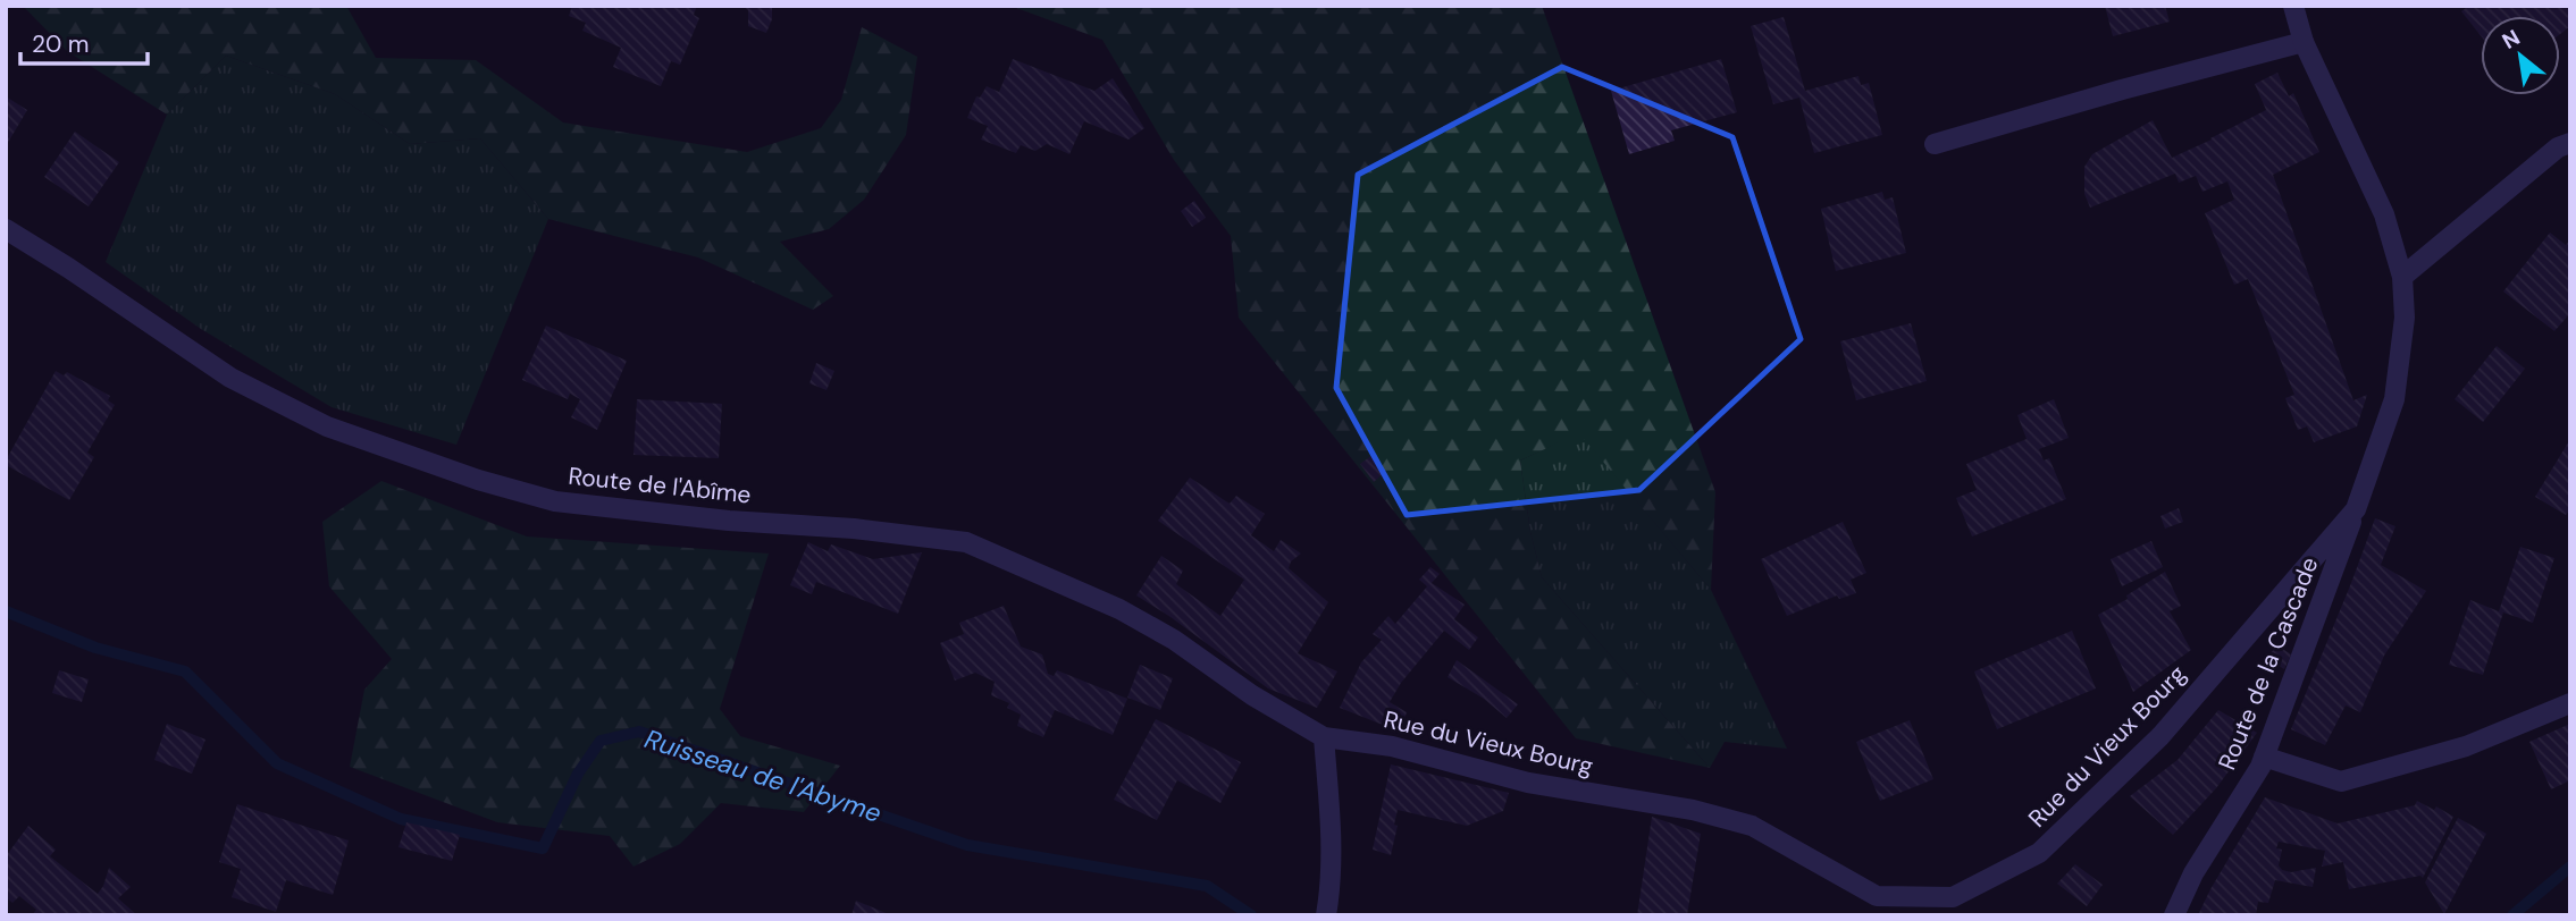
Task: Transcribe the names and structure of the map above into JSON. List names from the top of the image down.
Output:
{
  "streets": {
    "street": ["Route de l'Abîme", "Route de la Cascade", "Rue du Vieux Bourg"]
  },
  "crossings": [
    ["Route de l'Abîme", "Rue du Vieux Bourg"],
    ["Route de la Cascade", "Rue du Vieux Bourg"]
  ],
  "water": ["Ruisseau de l'Abyme"],
  "scale_bar": "20 m",
  "north": "top left"
}
